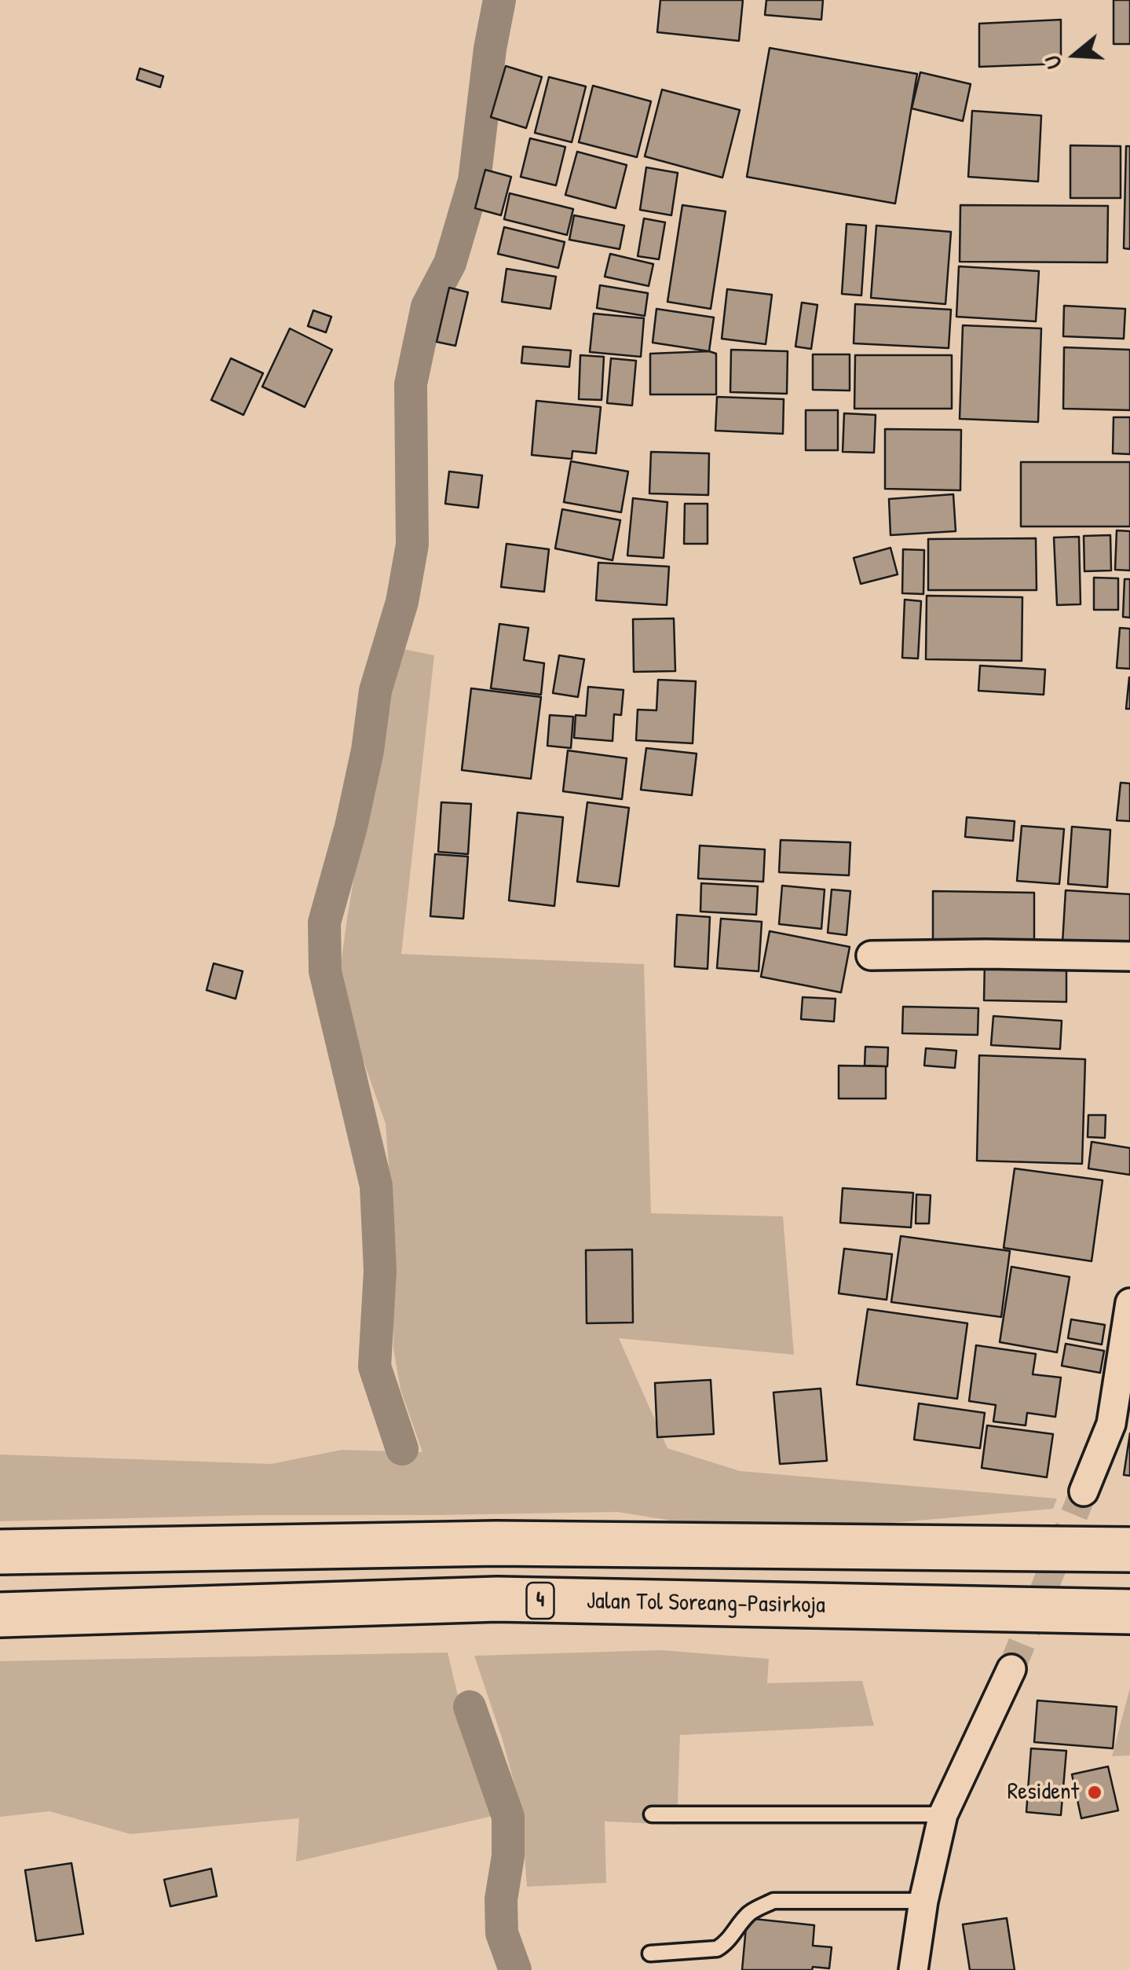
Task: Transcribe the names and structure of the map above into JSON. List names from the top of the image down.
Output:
{
  "streets": {
    "highway": ["4", "Jalan Tol Soreang–Pasirkoja"]
  },
  "places": ["Resident"],
  "north": "left"
}
